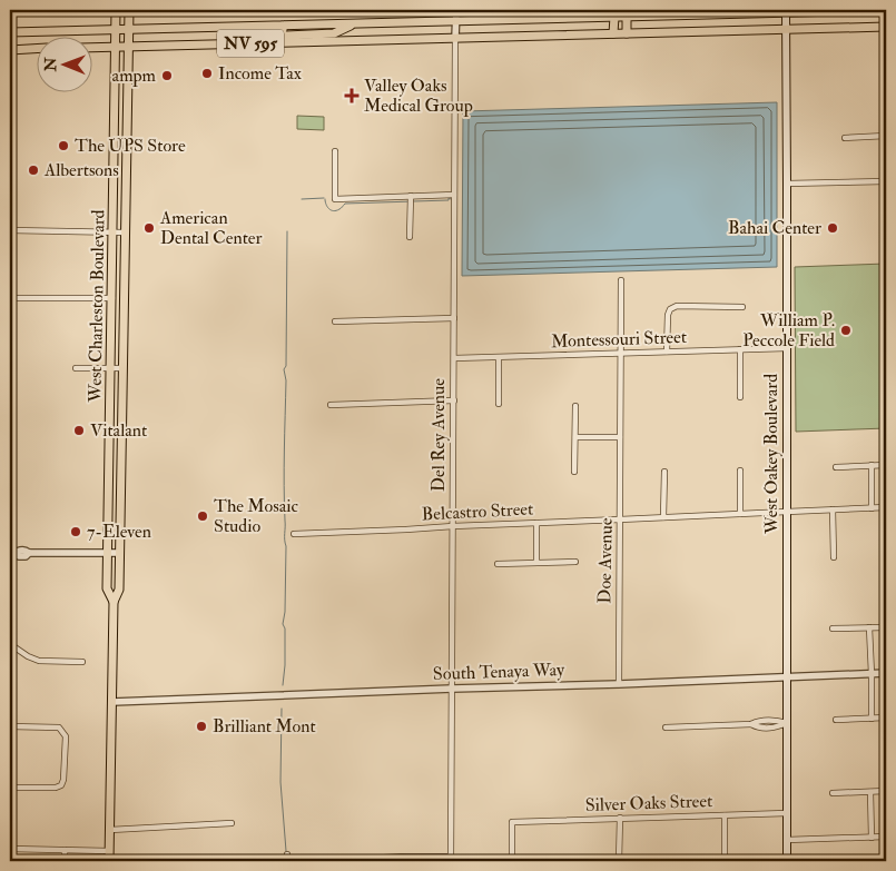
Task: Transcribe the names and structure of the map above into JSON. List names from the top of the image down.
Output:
{
  "streets": {
    "main road": ["NV 595", "West Charleston Boulevard", "West Oakey Boulevard"],
    "street": [
      "Montessouri Street",
      "Del Rey Avenue",
      "Belcastro Street",
      "Doe Avenue",
      "South Tenaya Way",
      "Silver Oaks Street"
    ]
  },
  "crossings": [
    ["NV 595", "West Charleston Boulevard"],
    ["NV 595", "Del Rey Avenue"],
    ["NV 595", "West Oakey Boulevard"],
    ["West Charleston Boulevard", "South Tenaya Way"],
    ["Montessouri Street", "Del Rey Avenue"],
    ["Montessouri Street", "West Oakey Boulevard"],
    ["Montessouri Street", "Doe Avenue"],
    ["Del Rey Avenue", "Belcastro Street"],
    ["Del Rey Avenue", "South Tenaya Way"],
    ["West Oakey Boulevard", "Belcastro Street"],
    ["West Oakey Boulevard", "South Tenaya Way"],
    ["West Oakey Boulevard", "Silver Oaks Street"],
    ["Belcastro Street", "Doe Avenue"],
    ["Doe Avenue", "South Tenaya Way"]
  ],
  "places": {
    "other": [
      "Income Tax",
      "ampm",
      "The UPS Store",
      "Albertsons",
      "American Dental Center",
      "Bahai Center",
      "William P. Peccole Field",
      "Vitalant",
      "The Mosaic Studio",
      "7-Eleven",
      "Brilliant Mont"
    ],
    "health": ["Valley Oaks Medical Group"]
  },
  "north": "left"
}
